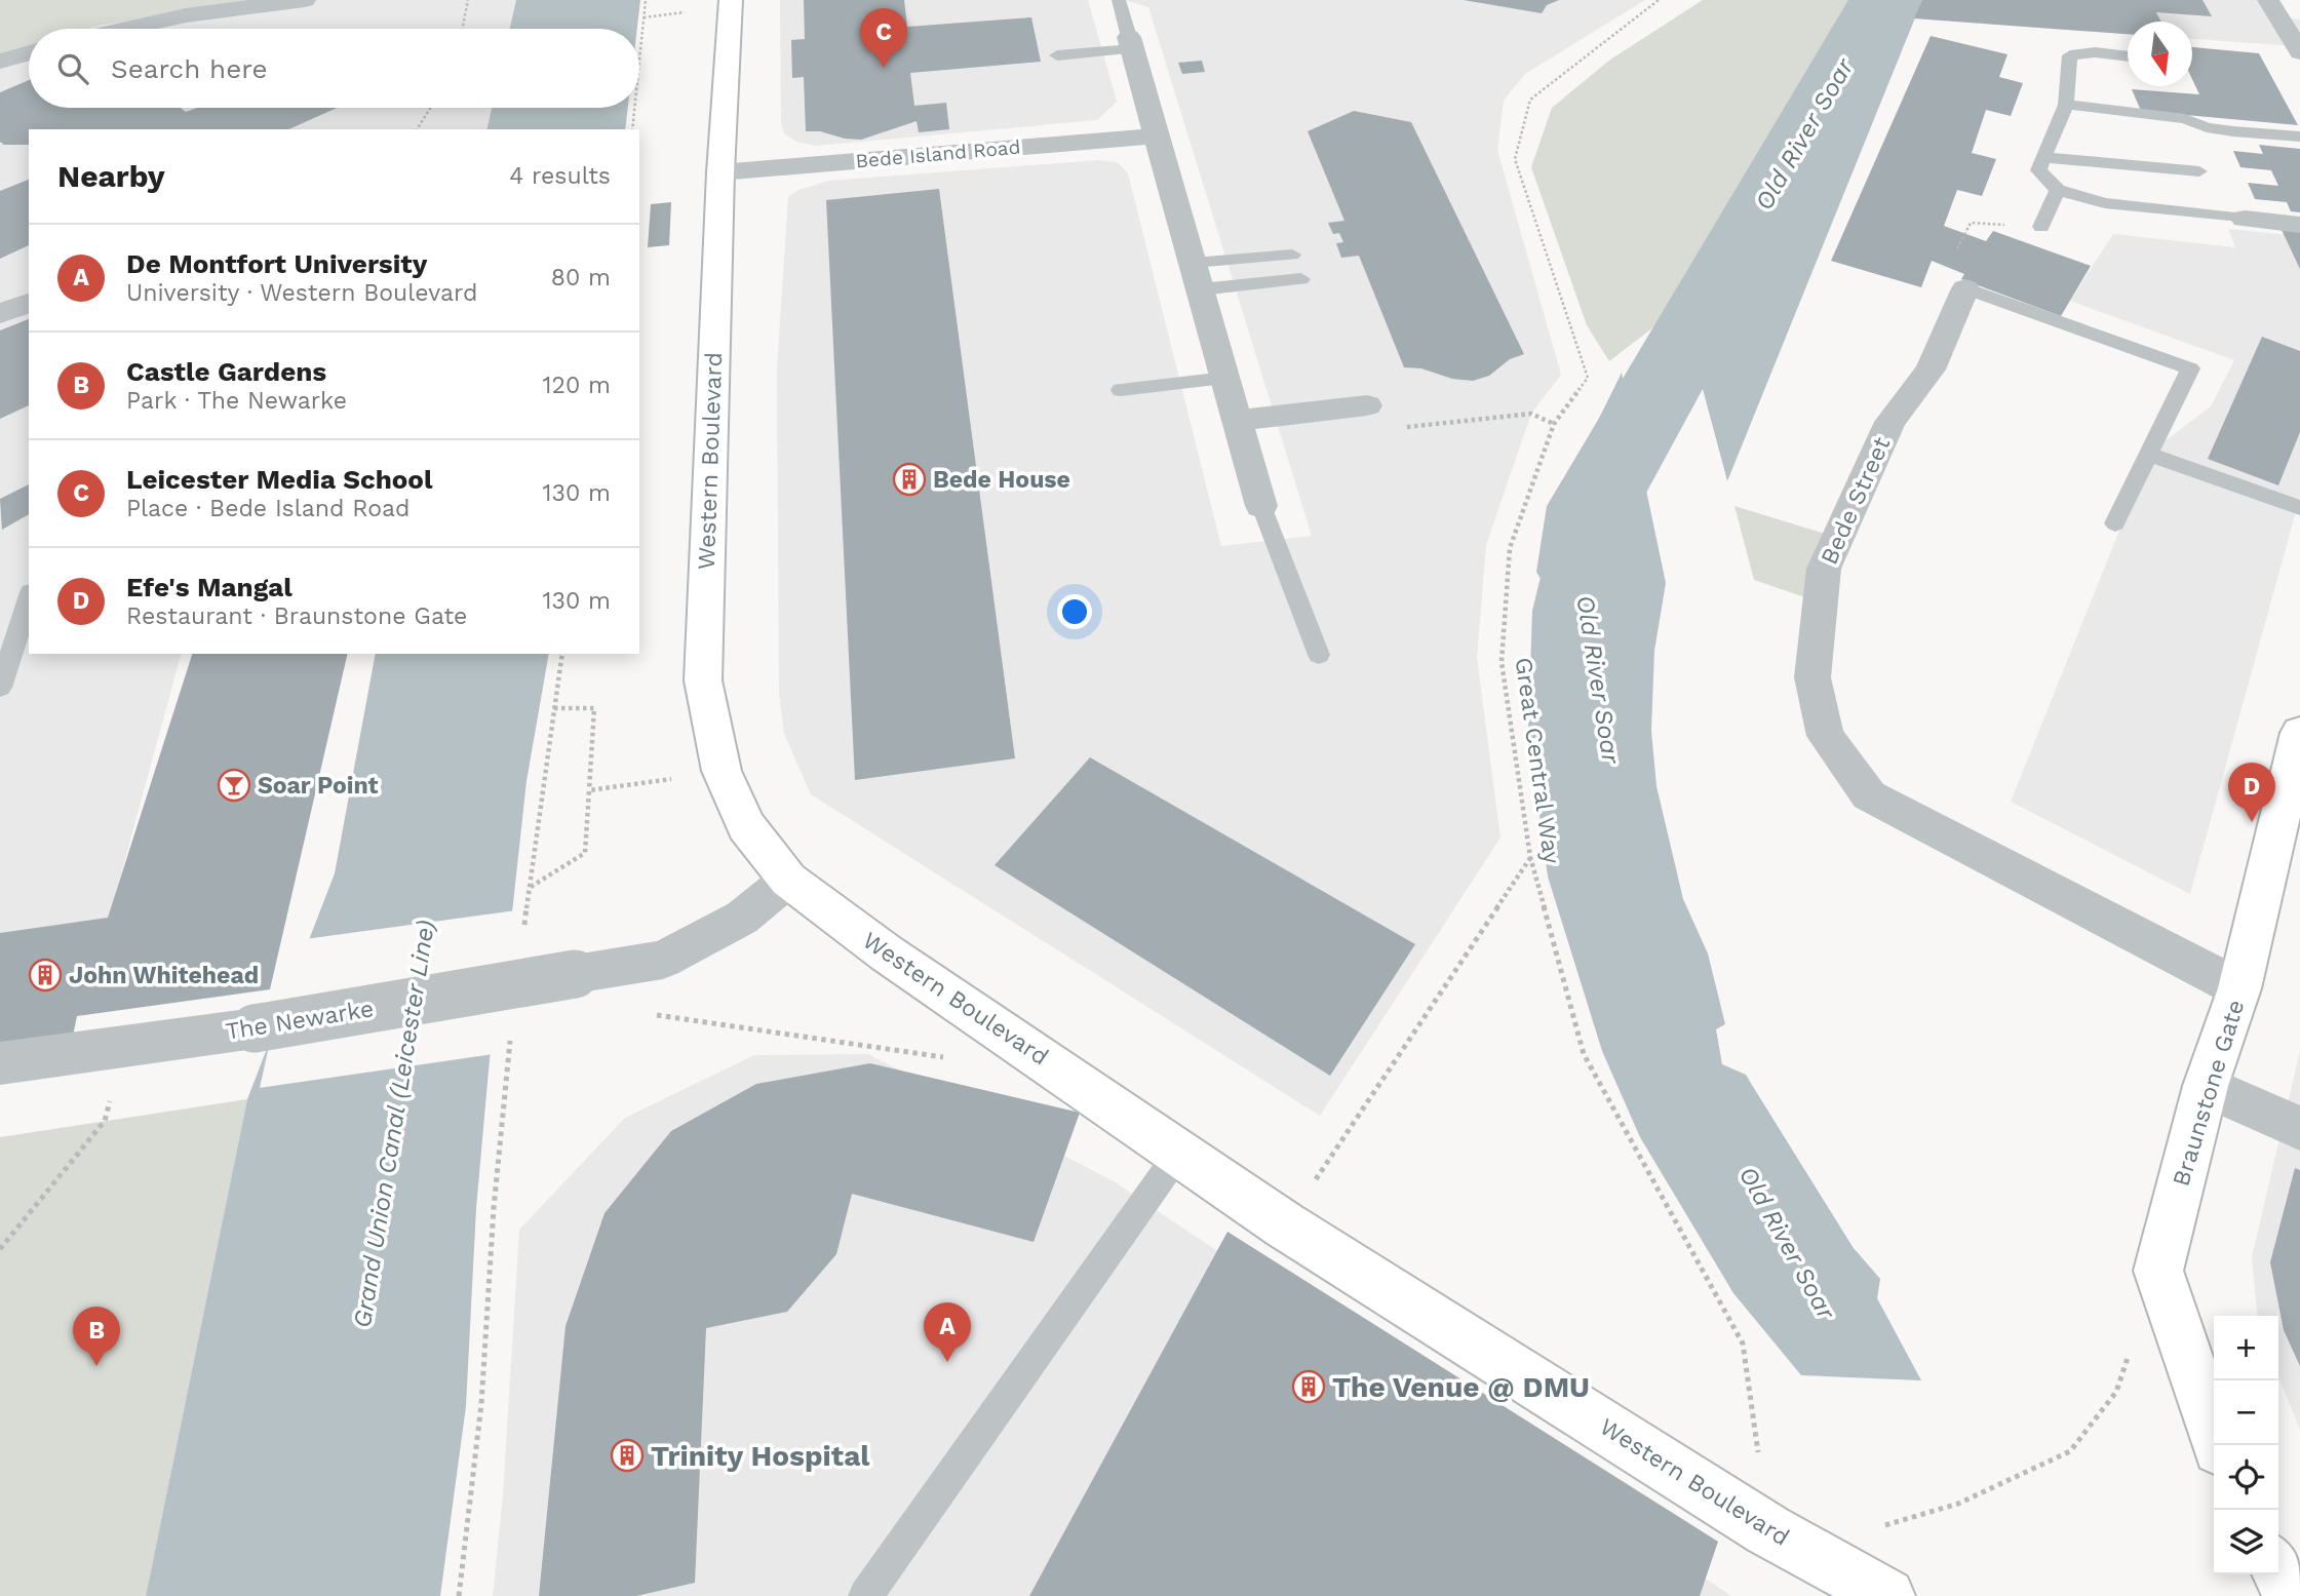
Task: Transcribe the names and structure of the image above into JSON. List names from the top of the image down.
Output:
{
  "streets": {
    "street": [
      "Bede Island Road",
      "Western Boulevard",
      "Bede Street",
      "The Newarke",
      "Braunstone Gate"
    ],
    "path": ["Great Central Way"]
  },
  "crossings": [
    ["Bede Island Road", "Western Boulevard"],
    ["Western Boulevard", "Great Central Way"],
    ["Western Boulevard", "The Newarke"],
    ["Bede Street", "Braunstone Gate"]
  ],
  "water": ["Old River Soar", "Grand Union Canal (Leicester Line)"],
  "places": {
    "building": [
      "Bede House",
      "John Whitehead",
      "The Venue @ DMU",
      "Trinity Hospital"
    ],
    "bar": ["Soar Point"]
  },
  "north": "bottom",
  "page": {
    "pins": [
      "C",
      "D",
      "A",
      "B"
    ],
    "search": "Search here",
    "heading": ["Nearby", "4 results"],
    "list": [
      {
        "mark": "A",
        "name": "De Montfort University",
        "note": "University · Western Boulevard",
        "value": "80 m"
      },
      {
        "mark": "B",
        "name": "Castle Gardens",
        "note": "Park · The Newarke",
        "value": "120 m"
      },
      {
        "mark": "C",
        "name": "Leicester Media School",
        "note": "Place · Bede Island Road",
        "value": "130 m"
      },
      {
        "mark": "D",
        "name": "Efe's Mangal",
        "note": "Restaurant · Braunstone Gate",
        "value": "130 m"
      }
    ],
    "map_buttons": ["+", "−"]
  }
}
